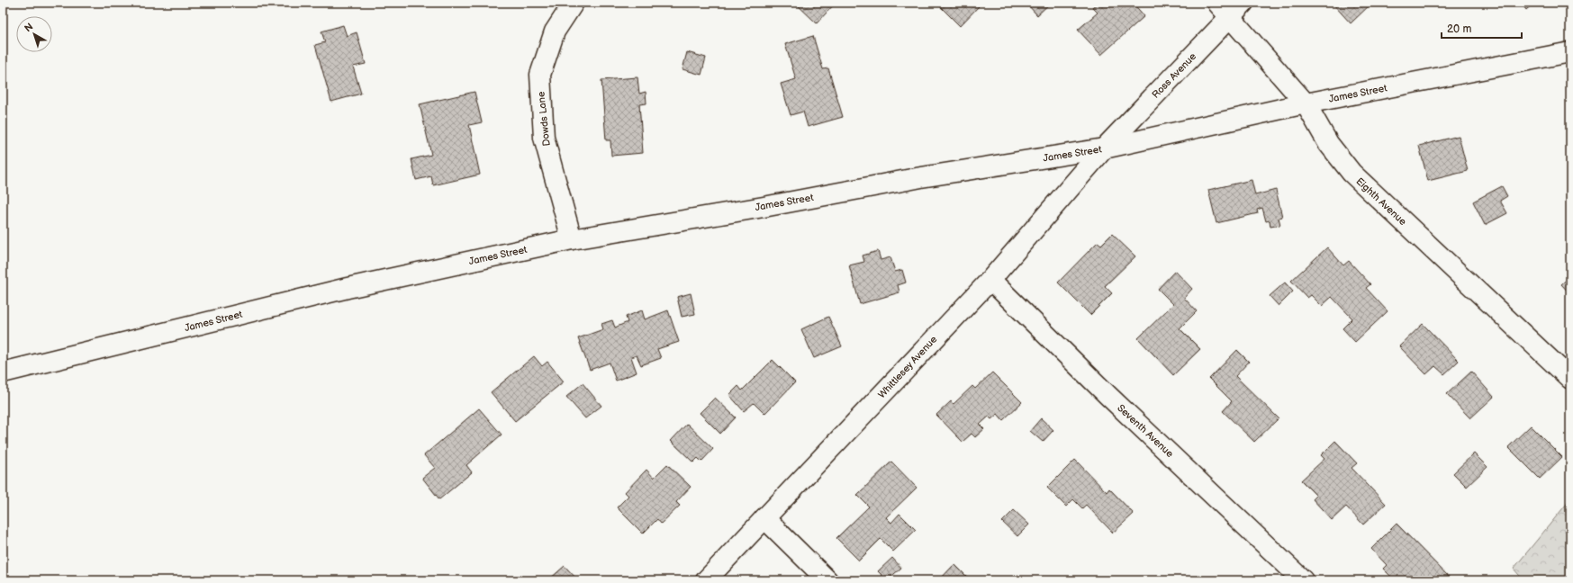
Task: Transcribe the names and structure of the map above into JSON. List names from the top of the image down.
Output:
{
  "streets": {
    "street": [
      "Ross Avenue",
      "James Street",
      "Dowds Lane",
      "Eighth Avenue",
      "Whittlesey Avenue",
      "Seventh Avenue"
    ]
  },
  "crossings": [
    ["Ross Avenue", "James Street"],
    ["Ross Avenue", "Eighth Avenue"],
    ["Ross Avenue", "Whittlesey Avenue"],
    ["James Street", "Dowds Lane"],
    ["James Street", "Eighth Avenue"],
    ["James Street", "Whittlesey Avenue"],
    ["Whittlesey Avenue", "Seventh Avenue"]
  ],
  "scale_bar": "20 m",
  "north": "top left"
}
